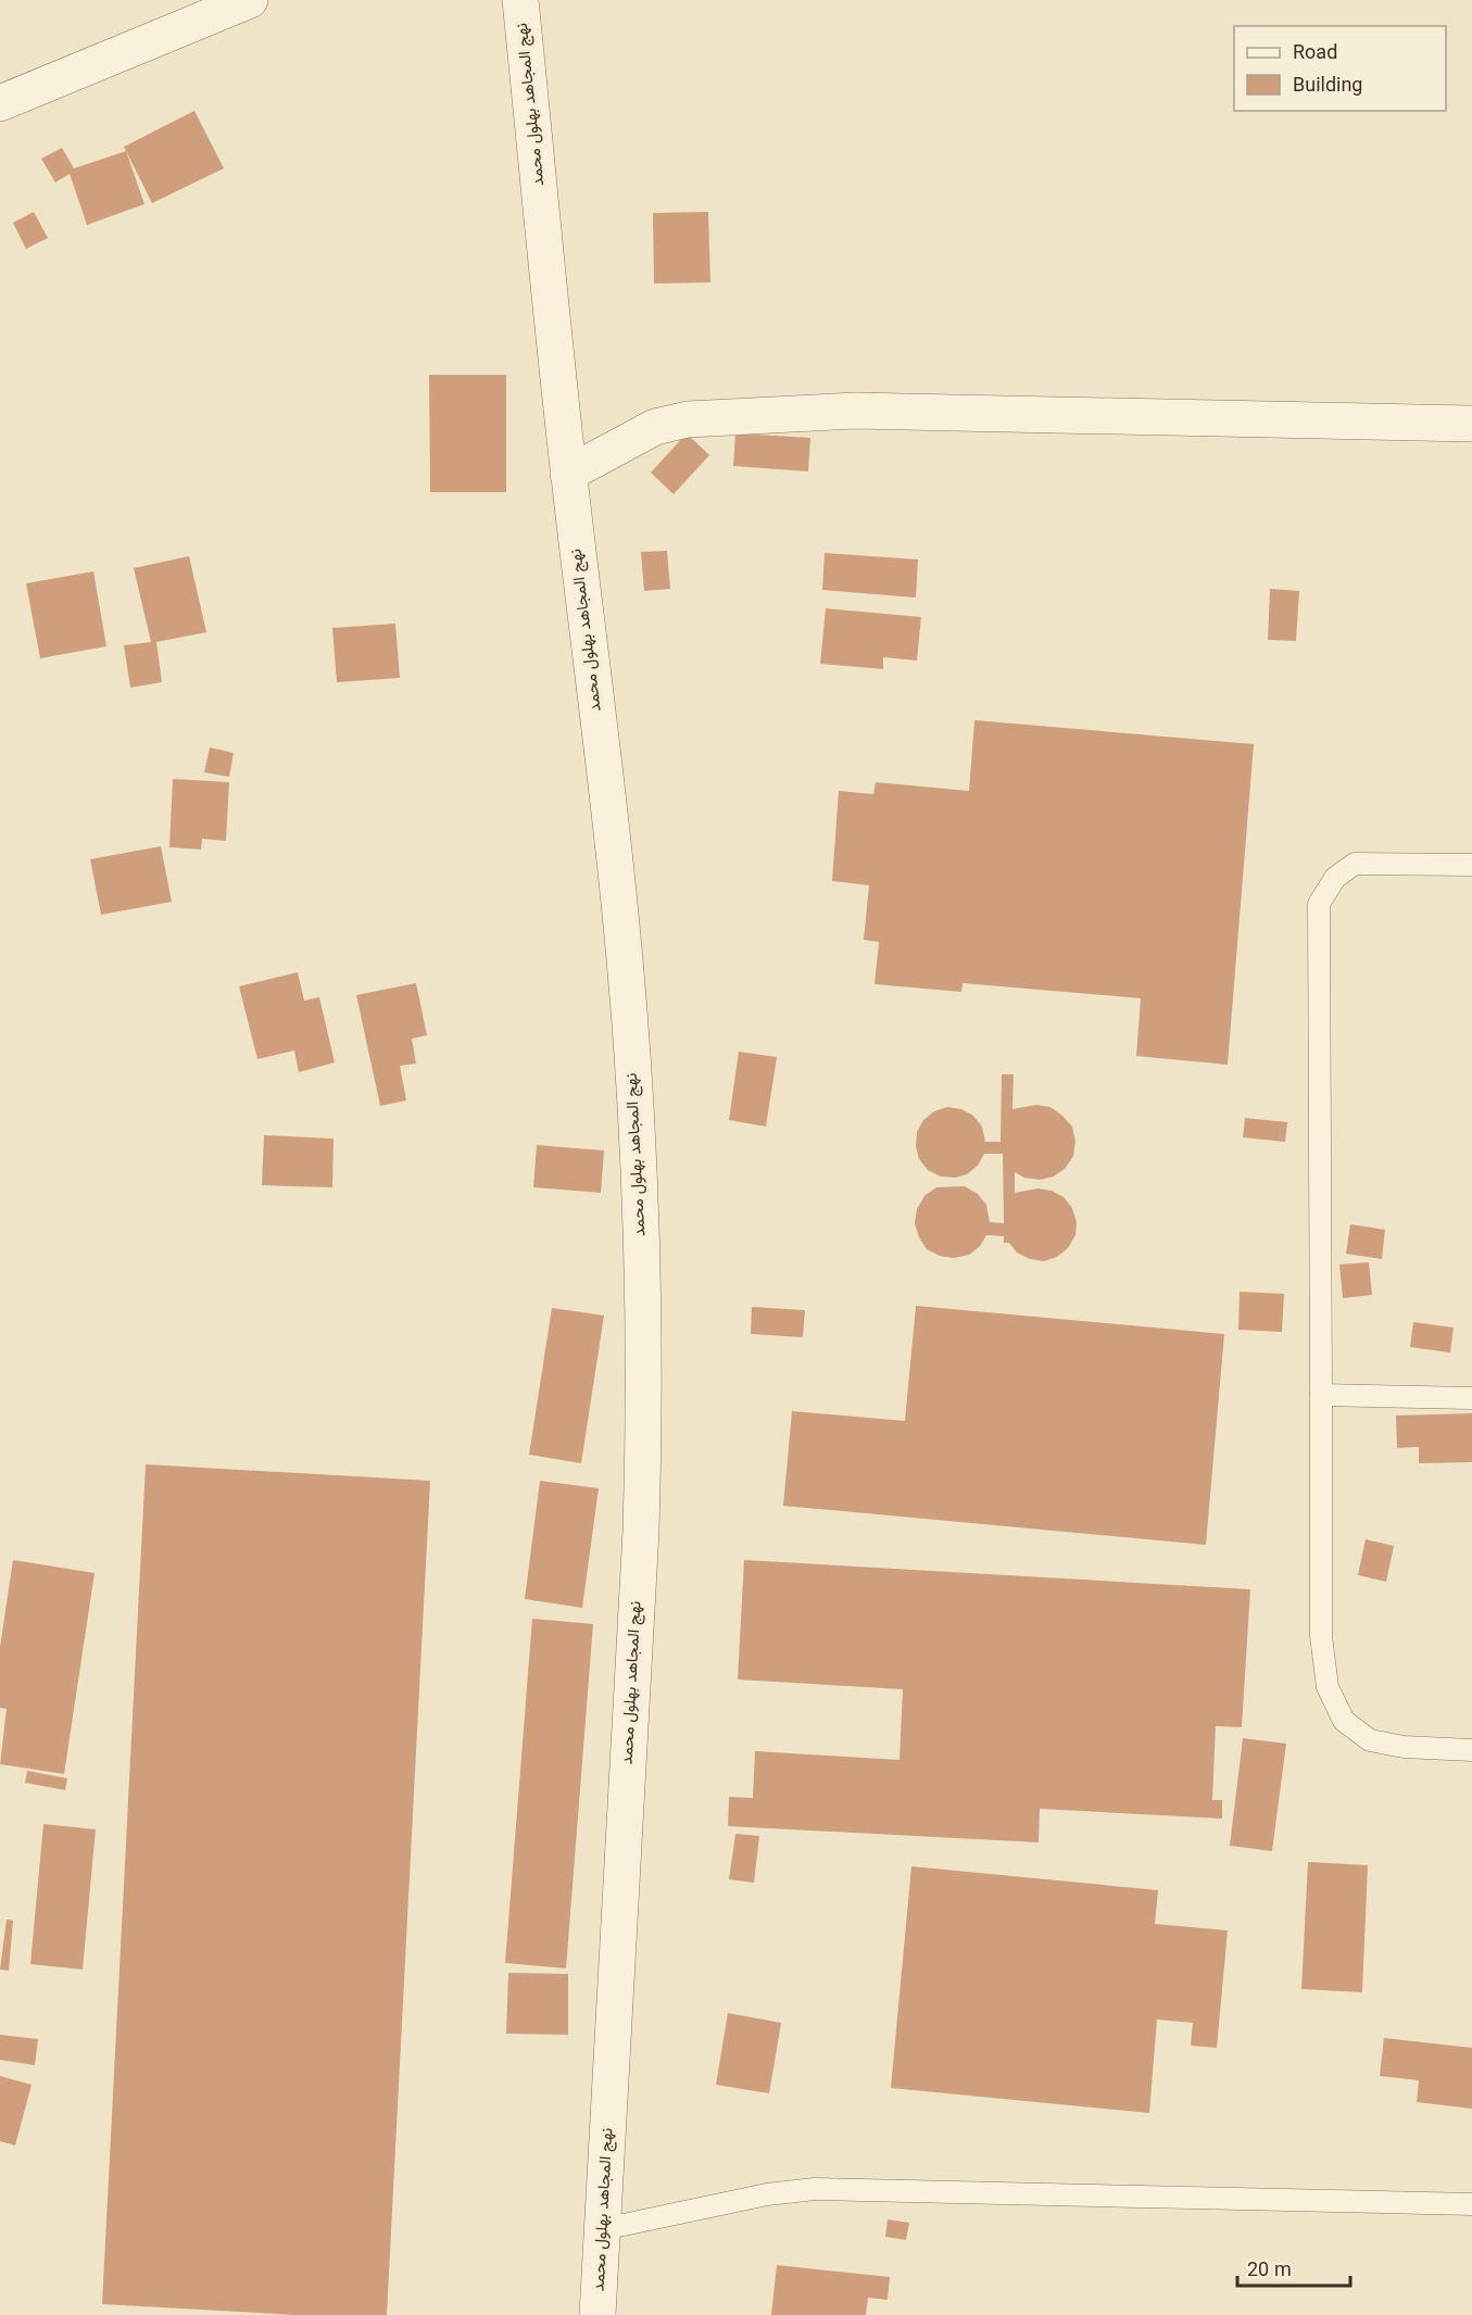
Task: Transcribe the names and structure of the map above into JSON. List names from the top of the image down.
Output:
{
  "streets": {
    "street": ["نهج المجاهد بهلول محمد"]
  },
  "legend": ["Road", "Building"],
  "scale_bar": "20 m"
}
